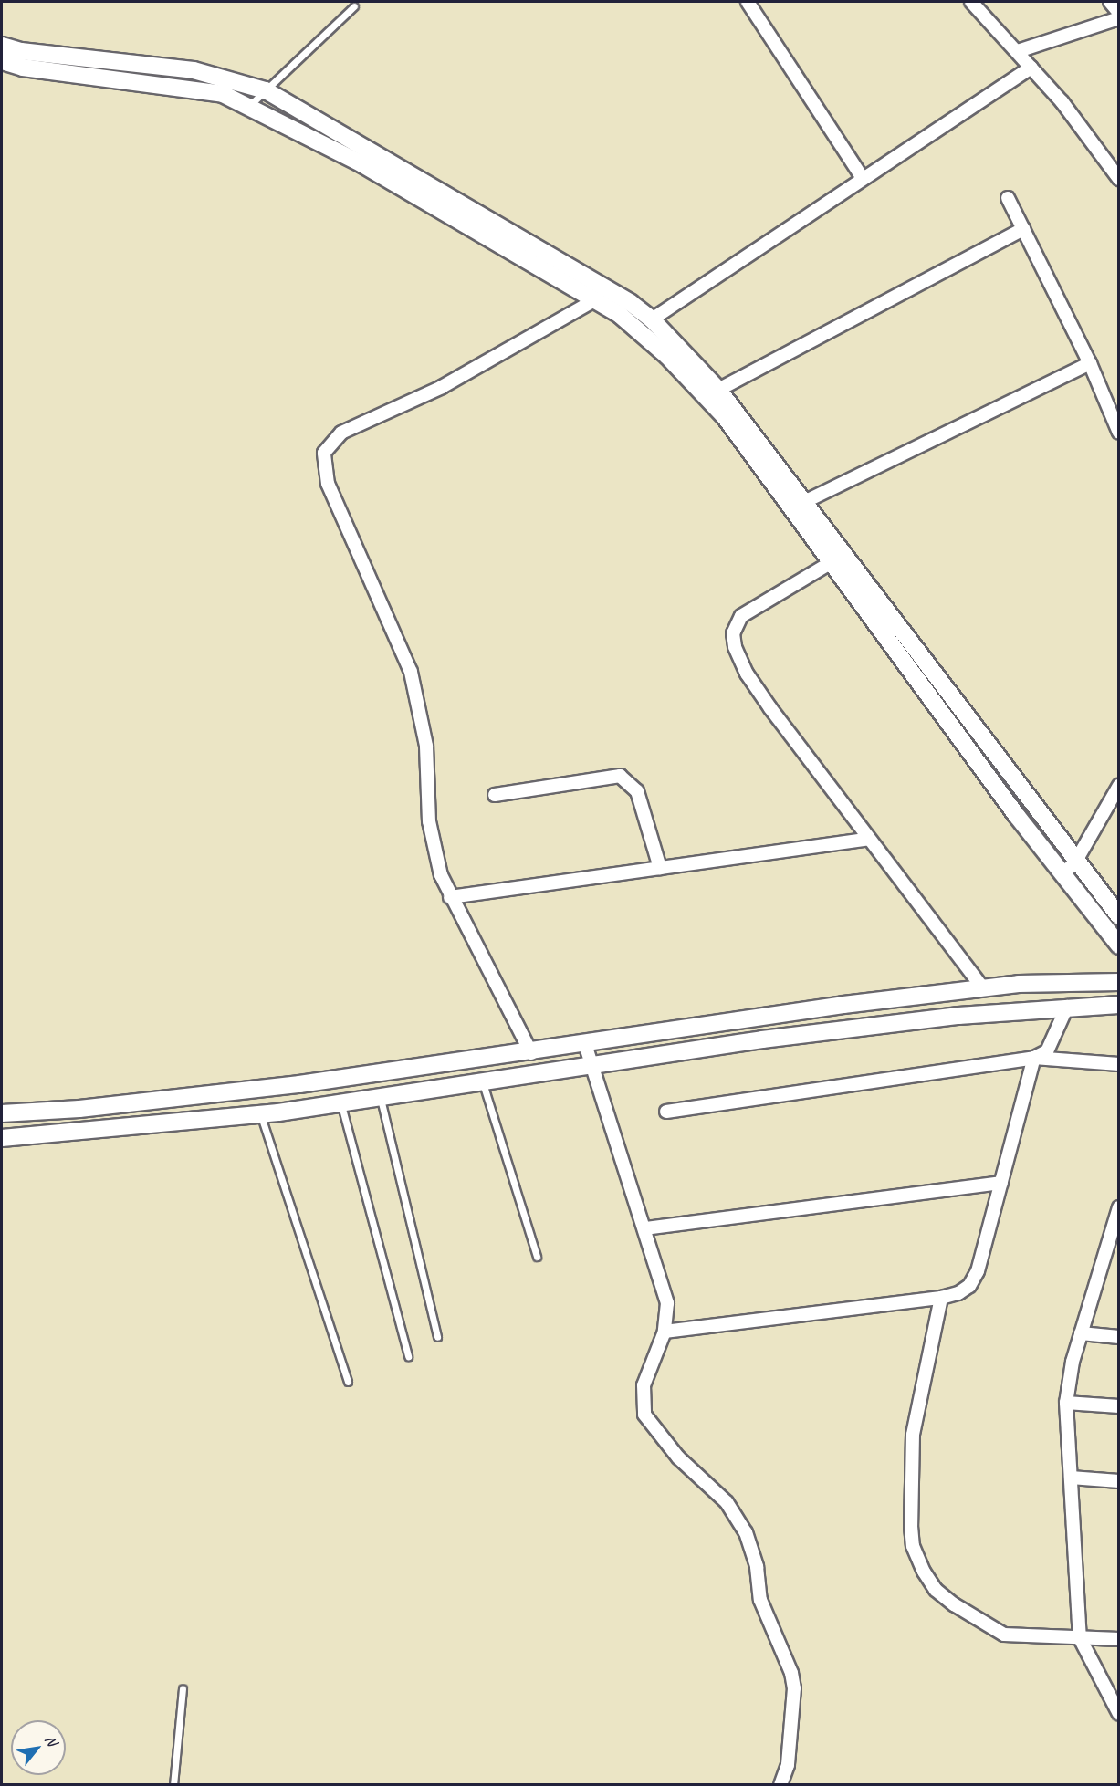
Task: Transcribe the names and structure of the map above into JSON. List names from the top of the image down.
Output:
{
  "north": "top right"
}
